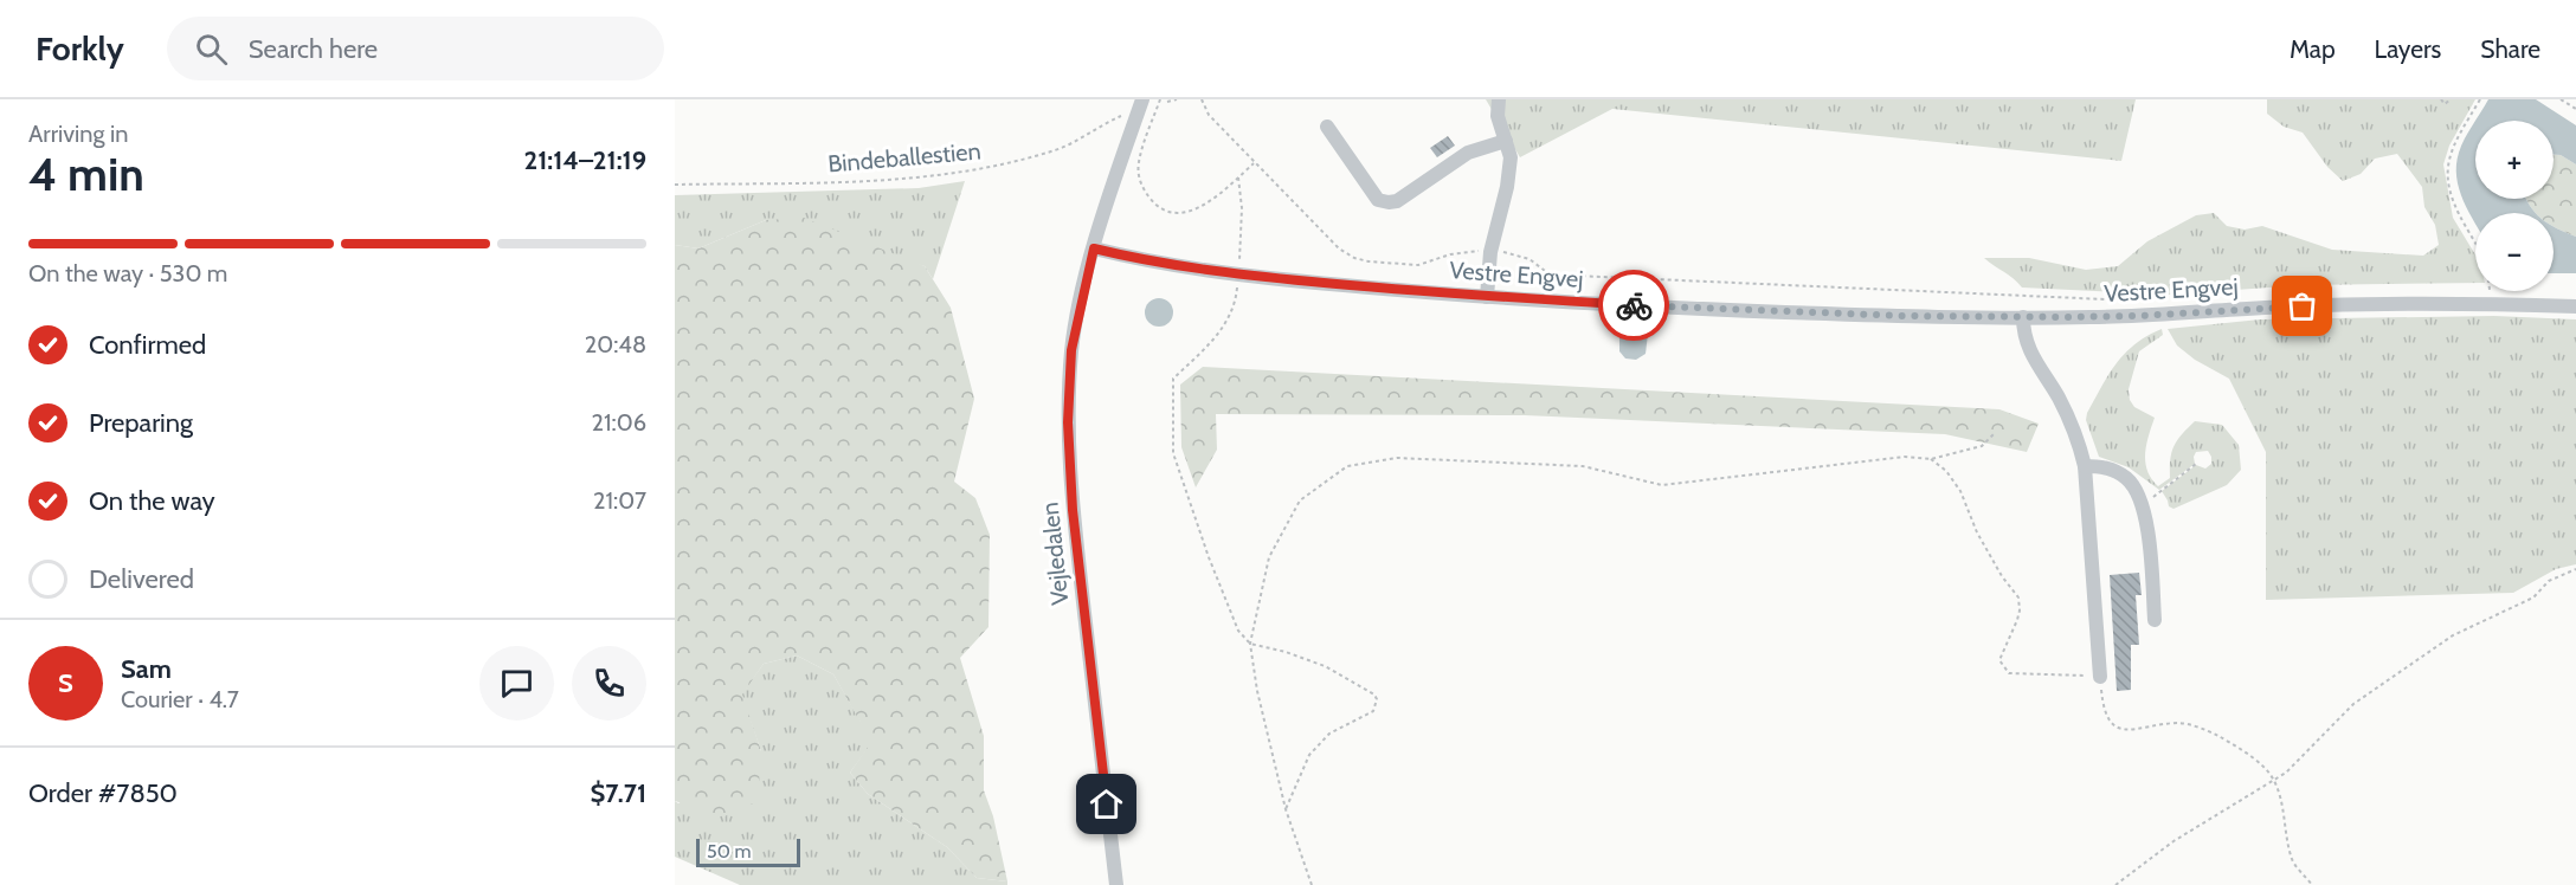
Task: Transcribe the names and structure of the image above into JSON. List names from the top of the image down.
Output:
{
  "streets": {
    "street": ["Vestre Engvej", "Vejledalen"],
    "path": ["Bindeballestien"]
  },
  "crossings": [
    ["Vestre Engvej", "Vejledalen"]
  ],
  "scale_bar": "50 m",
  "page": {
    "header": "Forkly",
    "search": "Search here",
    "nav": ["Map", "Layers", "Share"],
    "heading": ["4 min", "Arriving in", "21:14–21:19"],
    "panel": [
      "Sam",
      "Courier · 4.7",
      "Order #7850",
      "$7.71"
    ],
    "map_buttons": ["+", "−"],
    "bar": "On the way · 530 m",
    "list": [
      ["Confirmed", "20:48"],
      ["Preparing", "21:06"],
      ["On the way", "21:07"],
      "Delivered"
    ],
    "round": "S",
    "scale": "50 m"
  }
}
